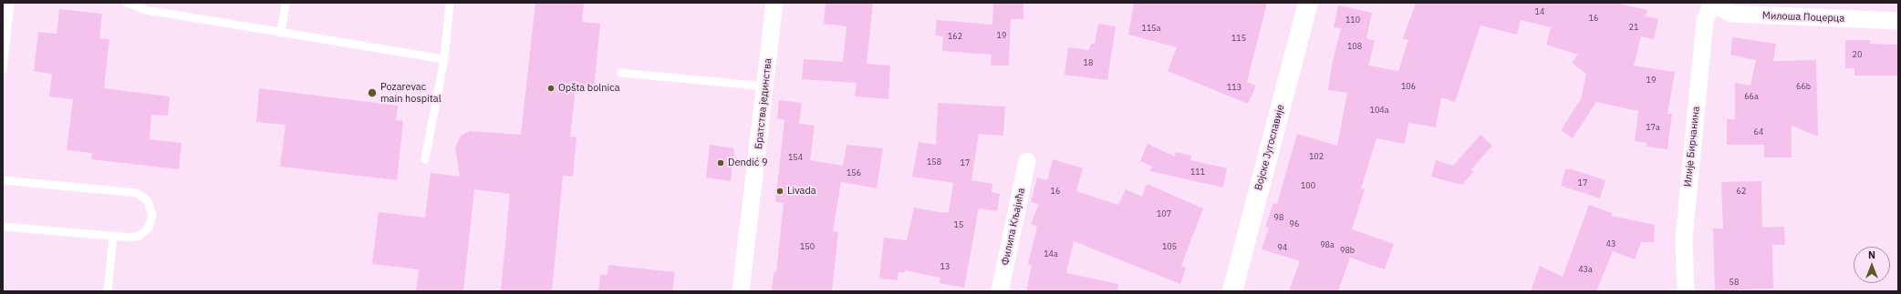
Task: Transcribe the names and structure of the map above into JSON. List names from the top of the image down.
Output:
{
  "streets": {
    "main road": ["Војске Југославије"],
    "street": [
      "Милоша Поцерца",
      "Братства јединства",
      "Илије Бирчанина",
      "Филипа Кљајића"
    ]
  },
  "crossings": [
    ["Милоша Поцерца", "Илије Бирчанина"]
  ],
  "places": [
    "Opšta bolnica",
    "Pozarevac main hospital",
    "Dendić 9",
    "Livada"
  ],
  "house_numbers": [
    "14",
    "16",
    "110",
    "21",
    "115a",
    "19",
    "162",
    "115",
    "108",
    "20",
    "18",
    "19",
    "106",
    "66b",
    "113",
    "66a",
    "104a",
    "17a",
    "64",
    "102",
    "154",
    "158",
    "17",
    "111",
    "156",
    "17",
    "100",
    "16",
    "62",
    "107",
    "98",
    "96",
    "15",
    "43",
    "98a",
    "150",
    "105",
    "94",
    "98b",
    "14a",
    "13",
    "43a",
    "58"
  ],
  "north": "top"
}
